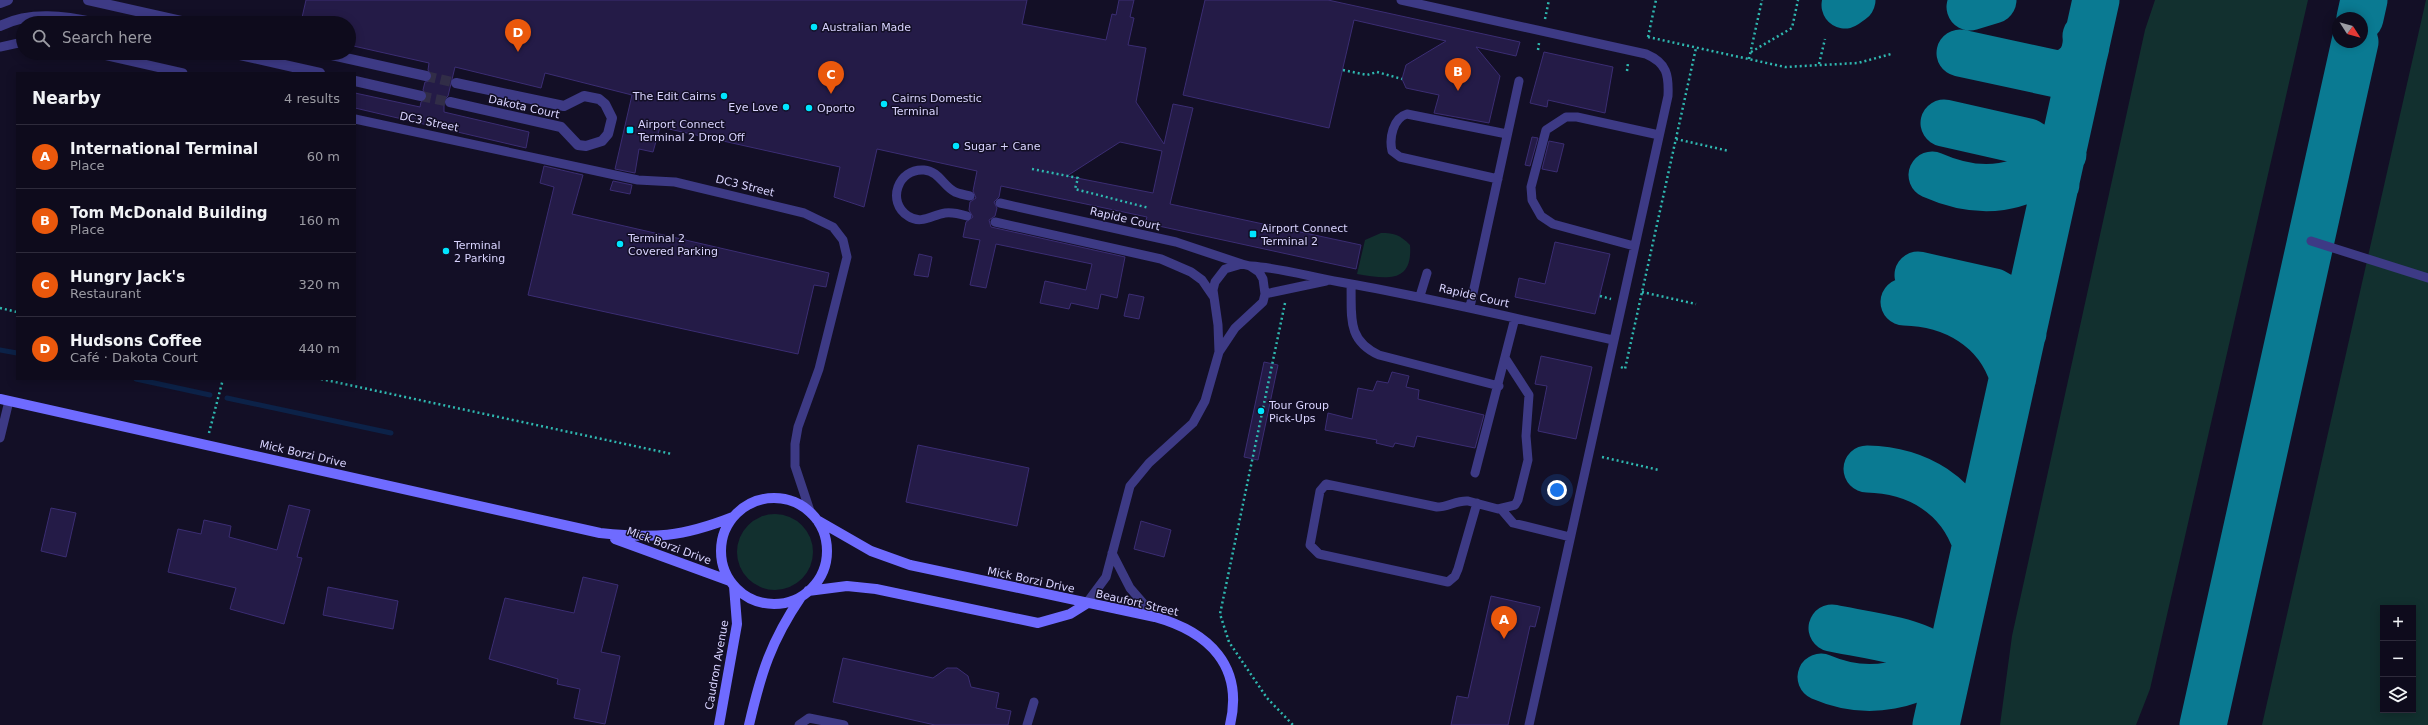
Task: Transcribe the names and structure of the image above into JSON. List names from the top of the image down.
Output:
{
  "streets": {
    "street": [
      "Dakota Court",
      "Mick Borzi Drive",
      "Beaufort Street",
      "Caudron Avenue"
    ],
    "lane": ["DC3 Street", "Rapide Court"]
  },
  "crossings": [
    ["DC3 Street", "Mick Borzi Drive"],
    ["DC3 Street", "Caudron Avenue"],
    ["Mick Borzi Drive", "Beaufort Street"],
    ["Mick Borzi Drive", "Caudron Avenue"]
  ],
  "places": {
    "other": [
      "Australian Made",
      "The Edit Cairns",
      "Cairns Domestic Terminal",
      "Eye Love",
      "Oporto",
      "Sugar + Cane",
      "Terminal 2 Covered Parking",
      "Terminal 2 Parking",
      "Tour Group Pick-Ups"
    ],
    "transit": ["Airport Connect Terminal 2 Drop Off", "Airport Connect Terminal 2"]
  },
  "north": "bottom right",
  "page": {
    "search": "Search here",
    "pins": [
      "D",
      "B",
      "C",
      "A"
    ],
    "heading": ["Nearby", "4 results"],
    "list": [
      {
        "mark": "A",
        "name": "International Terminal",
        "note": "Place",
        "value": "60 m"
      },
      {
        "mark": "B",
        "name": "Tom McDonald Building",
        "note": "Place",
        "value": "160 m"
      },
      {
        "mark": "C",
        "name": "Hungry Jack's",
        "note": "Restaurant",
        "value": "320 m"
      },
      {
        "mark": "D",
        "name": "Hudsons Coffee",
        "note": "Café · Dakota Court",
        "value": "440 m"
      }
    ],
    "map_buttons": ["+", "−"]
  }
}
